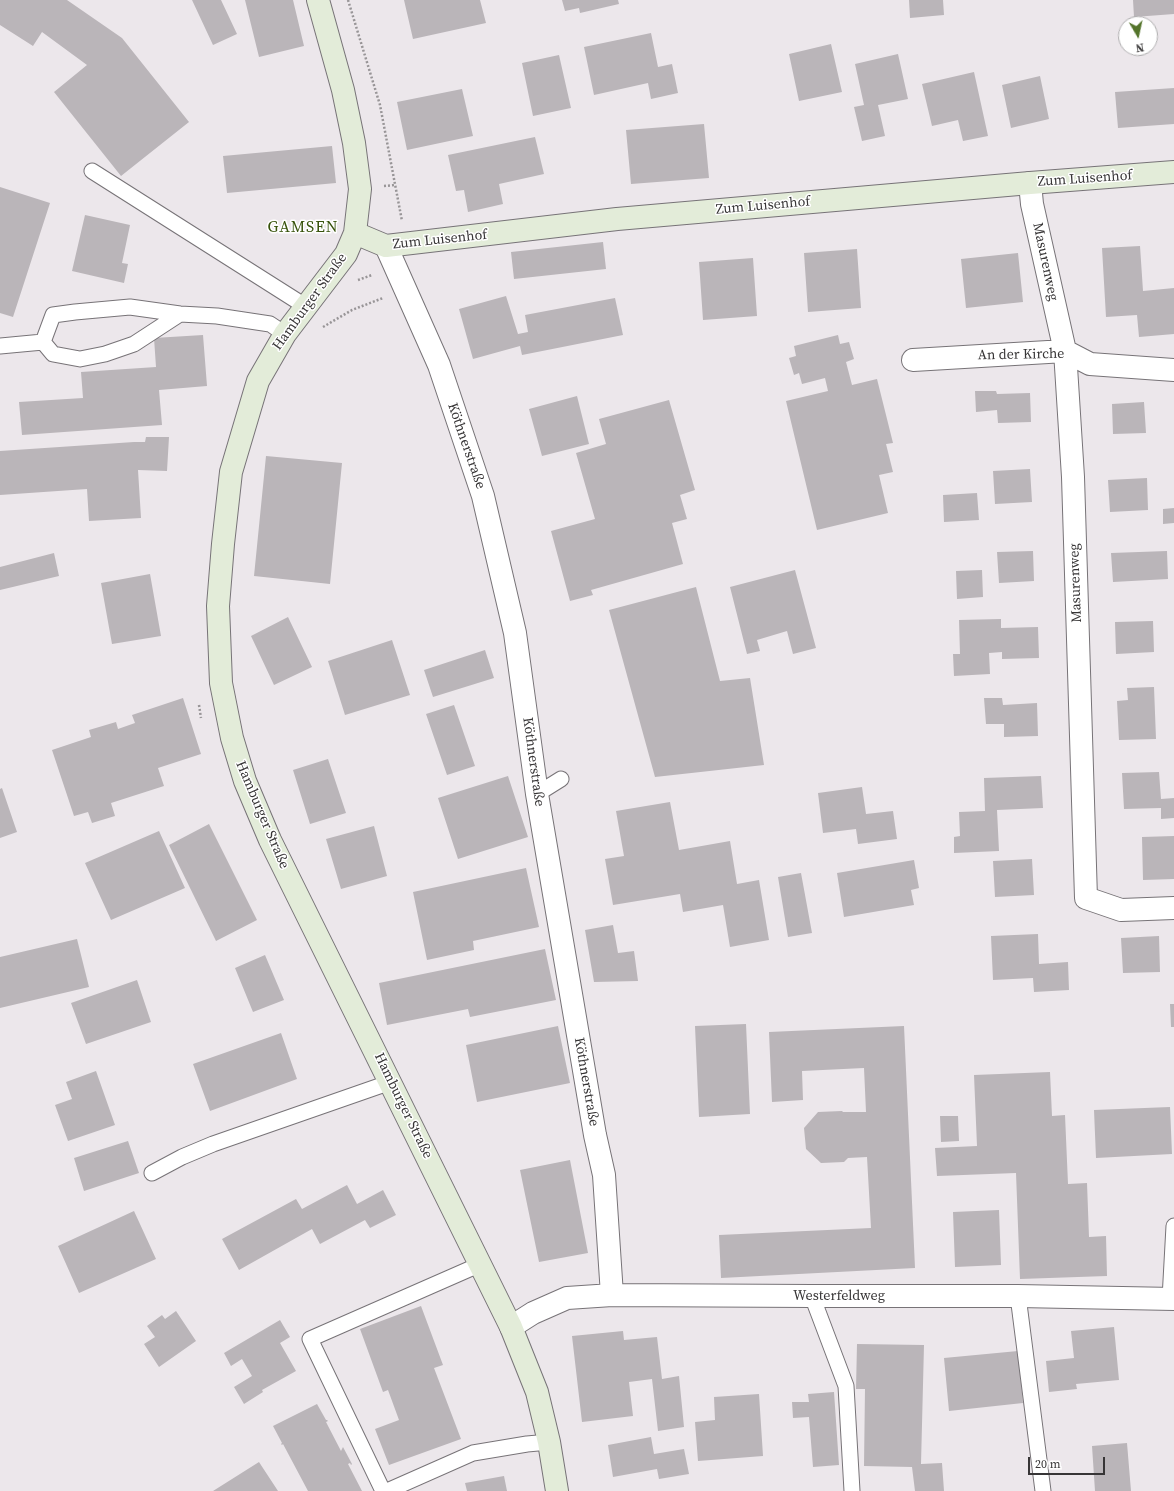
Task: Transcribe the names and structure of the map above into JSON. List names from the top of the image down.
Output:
{
  "streets": {
    "street": [
      "Zum Luisenhof",
      "Masurenweg",
      "Hamburger Straße",
      "An der Kirche",
      "Köthnerstraße",
      "Westerfeldweg"
    ]
  },
  "crossings": [
    ["Zum Luisenhof", "Masurenweg"],
    ["Zum Luisenhof", "Hamburger Straße"],
    ["Zum Luisenhof", "Köthnerstraße"],
    ["Masurenweg", "An der Kirche"],
    ["Hamburger Straße", "Westerfeldweg"],
    ["Köthnerstraße", "Westerfeldweg"]
  ],
  "districts": ["GAMSEN"],
  "scale_bar": "20 m",
  "north": "bottom"
}
